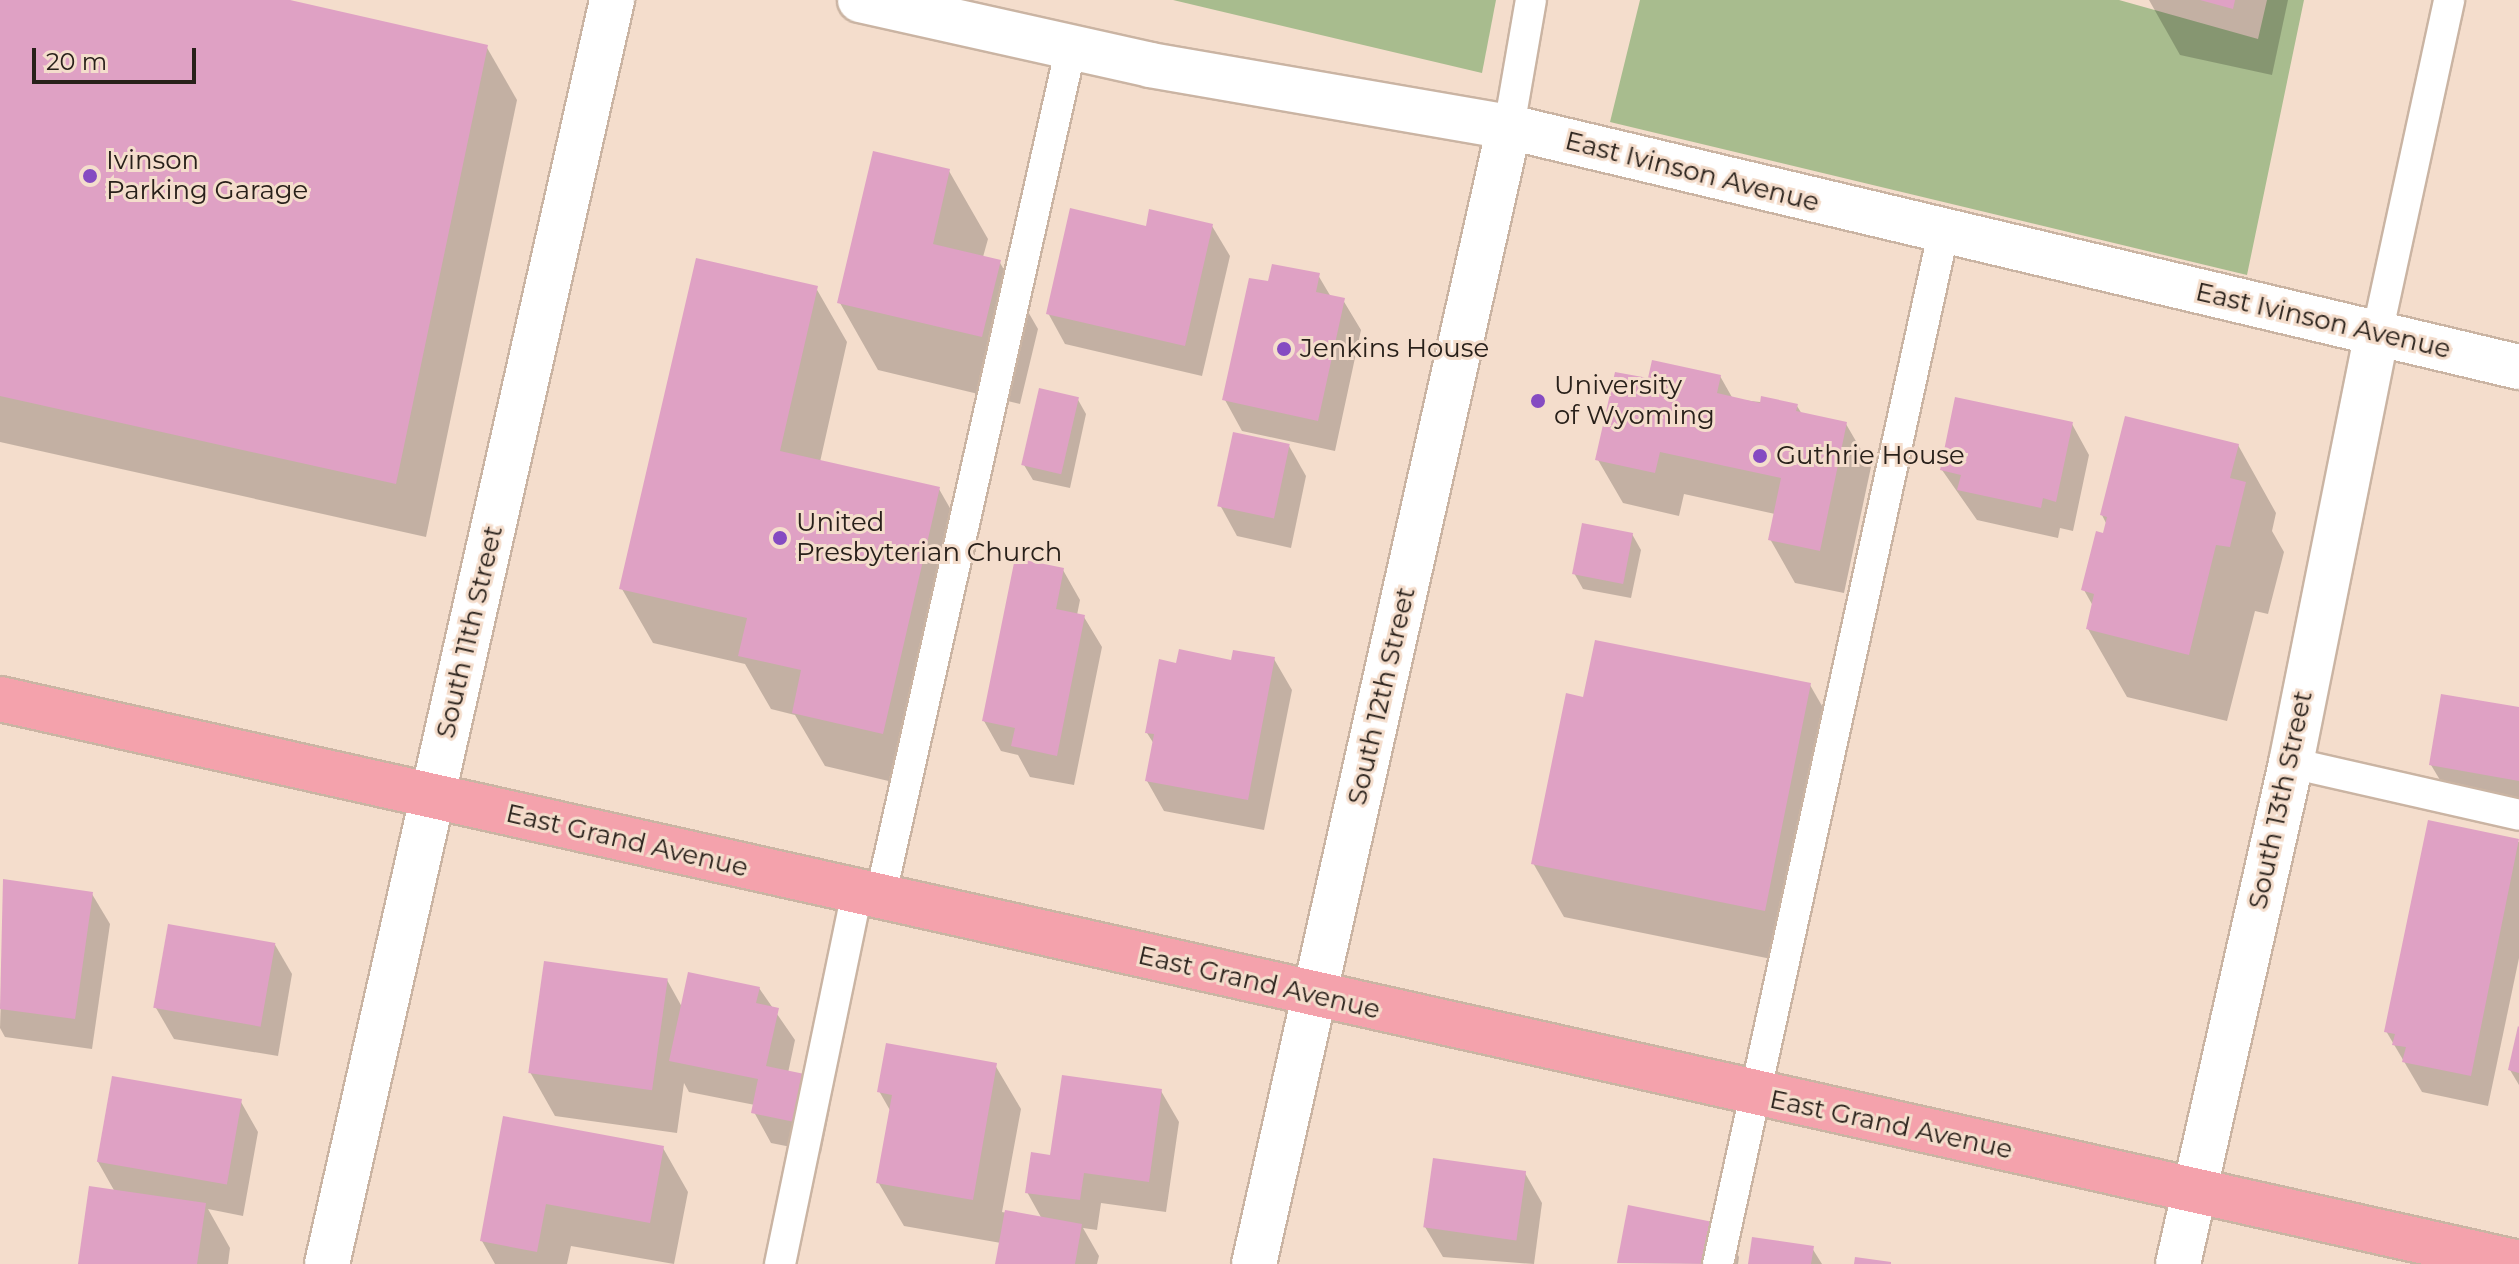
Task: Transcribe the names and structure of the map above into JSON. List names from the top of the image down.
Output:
{
  "streets": {
    "main road": ["East Grand Avenue"],
    "street": [
      "East Ivinson Avenue",
      "South 11th Street",
      "South 12th Street",
      "South 13th Street"
    ]
  },
  "crossings": [
    ["East Ivinson Avenue", "South 12th Street"],
    ["East Ivinson Avenue", "South 13th Street"],
    ["South 11th Street", "East Grand Avenue"],
    ["South 12th Street", "East Grand Avenue"],
    ["South 13th Street", "East Grand Avenue"]
  ],
  "places": [
    "Ivinson Parking Garage",
    "Jenkins House",
    "University of Wyoming",
    "Guthrie House",
    "United Presbyterian Church"
  ],
  "scale_bar": "20 m"
}
